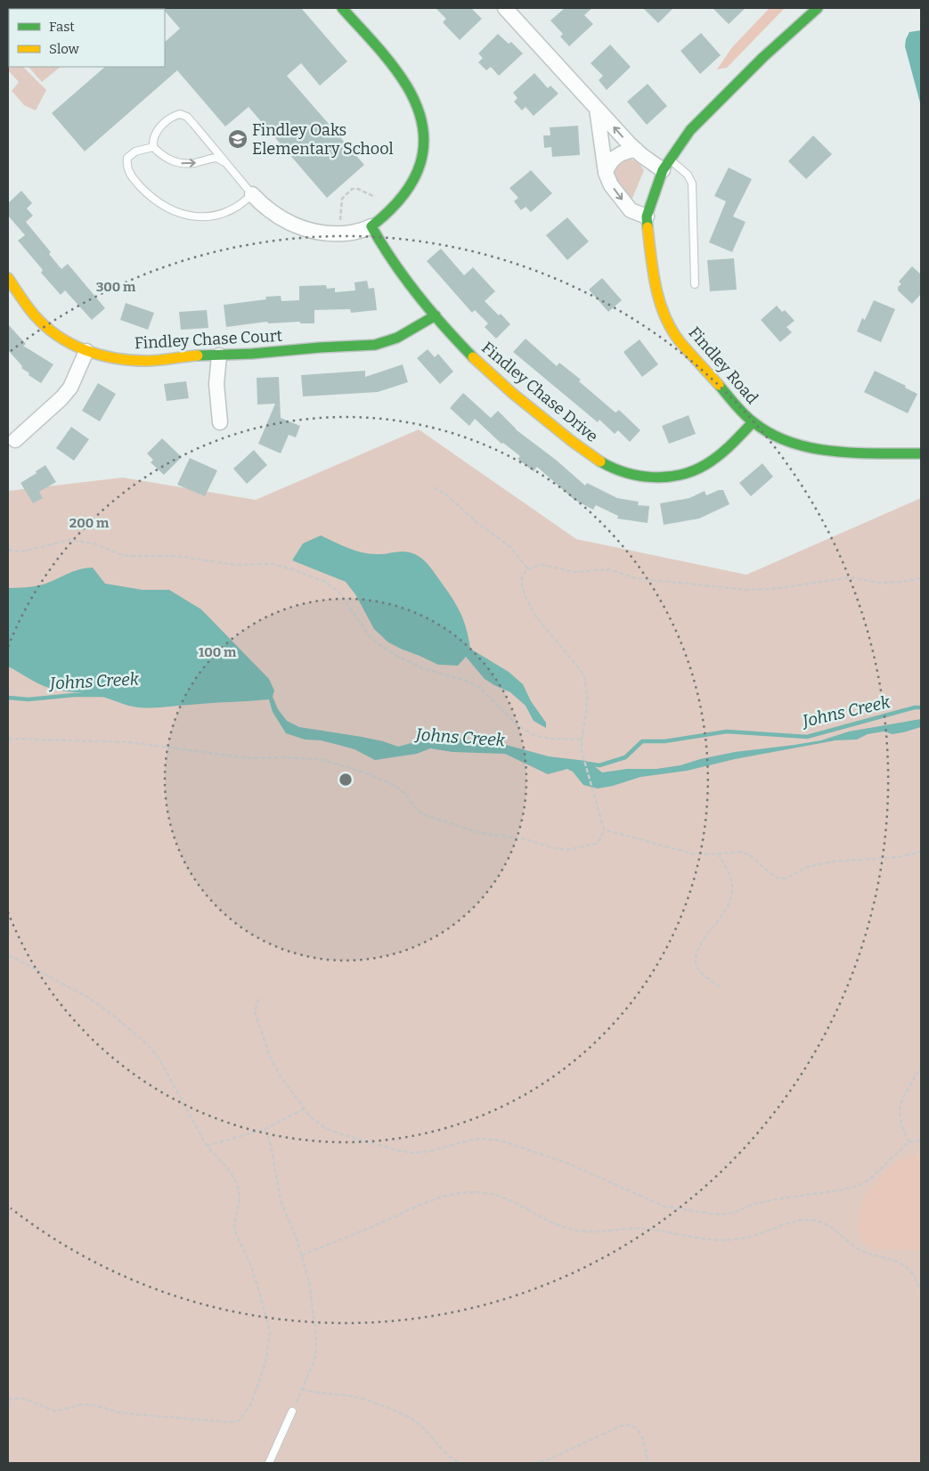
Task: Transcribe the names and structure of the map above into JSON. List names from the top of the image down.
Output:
{
  "streets": {
    "street": ["Findley Chase Court", "Findley Road", "Findley Chase Drive"]
  },
  "crossings": [
    ["Findley Chase Court", "Findley Chase Drive"],
    ["Findley Road", "Findley Chase Drive"]
  ],
  "water": ["Johns Creek"],
  "places": {
    "school or university": ["Findley Oaks Elementary School"]
  },
  "legend": ["Fast", "Slow"],
  "rings": ["300 m", "200 m", "100 m"]
}
